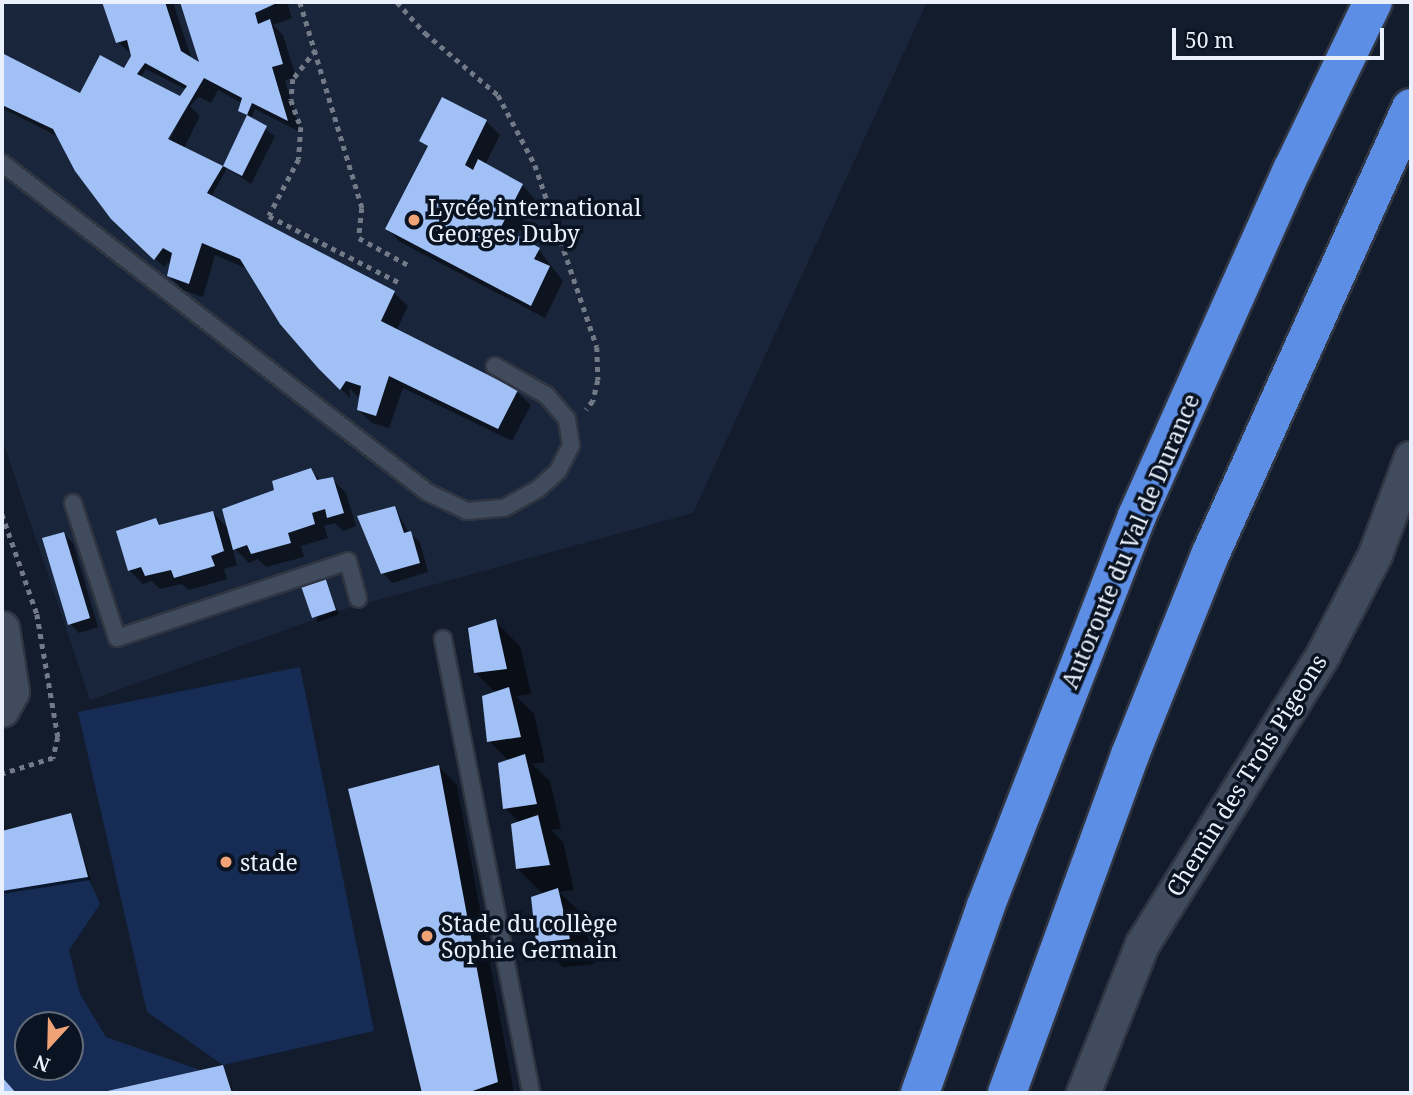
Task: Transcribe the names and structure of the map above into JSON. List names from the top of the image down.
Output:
{
  "streets": {
    "highway": ["Autoroute du Val de Durance"],
    "street": ["Chemin des Trois Pigeons"]
  },
  "places": ["Lycée international Georges Duby", "stade", "Stade du collège Sophie Germain"],
  "scale_bar": "50 m",
  "north": "bottom"
}
